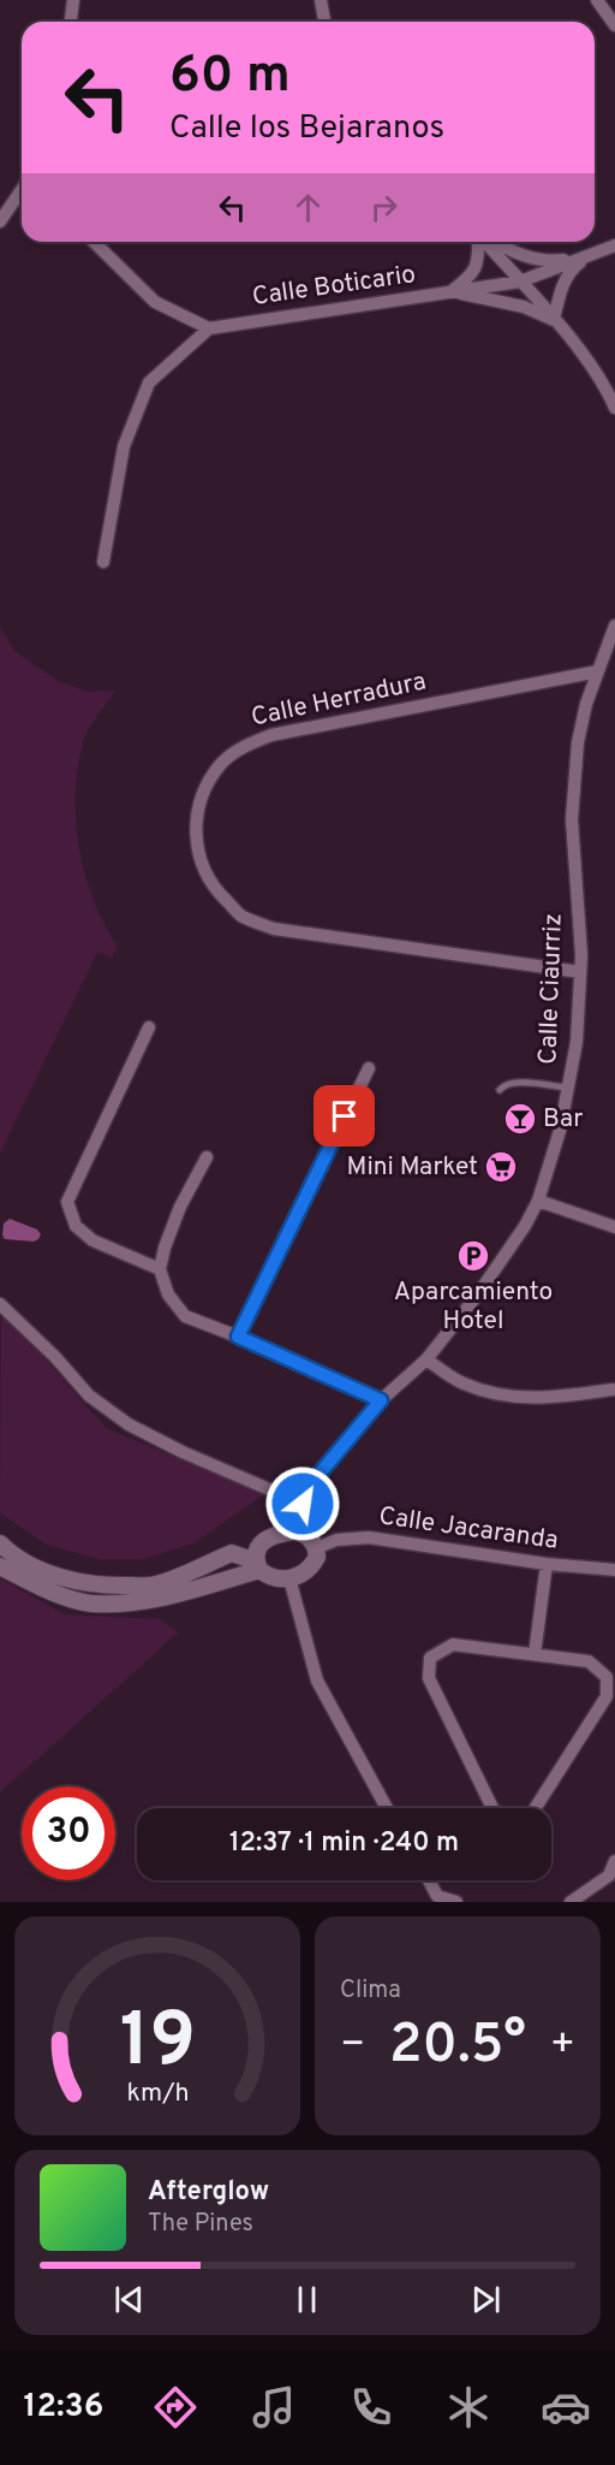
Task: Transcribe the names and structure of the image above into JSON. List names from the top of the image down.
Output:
{
  "streets": {
    "street": [
      "Calle Boticario",
      "Calle Herradura",
      "Calle Ciaurriz",
      "Calle Jacaranda"
    ]
  },
  "crossings": [
    ["Calle Herradura", "Calle Ciaurriz"],
    ["Calle Ciaurriz", "Calle Jacaranda"]
  ],
  "places": {
    "bar": ["Bar"],
    "supermarket": ["Mini Market"],
    "parking": ["Aparcamiento Hotel"]
  },
  "page": {
    "turn": ["60 m", "Calle los Bejaranos"],
    "limit": "30",
    "trip": "12:37 · 1 min · 240 m",
    "tile": "Clima",
    "heat": ["−", "20.5°", "+"],
    "song": ["Afterglow", "The Pines"],
    "tabs": "12:36",
    "gauge": ["19", "km/h"]
  }
}
